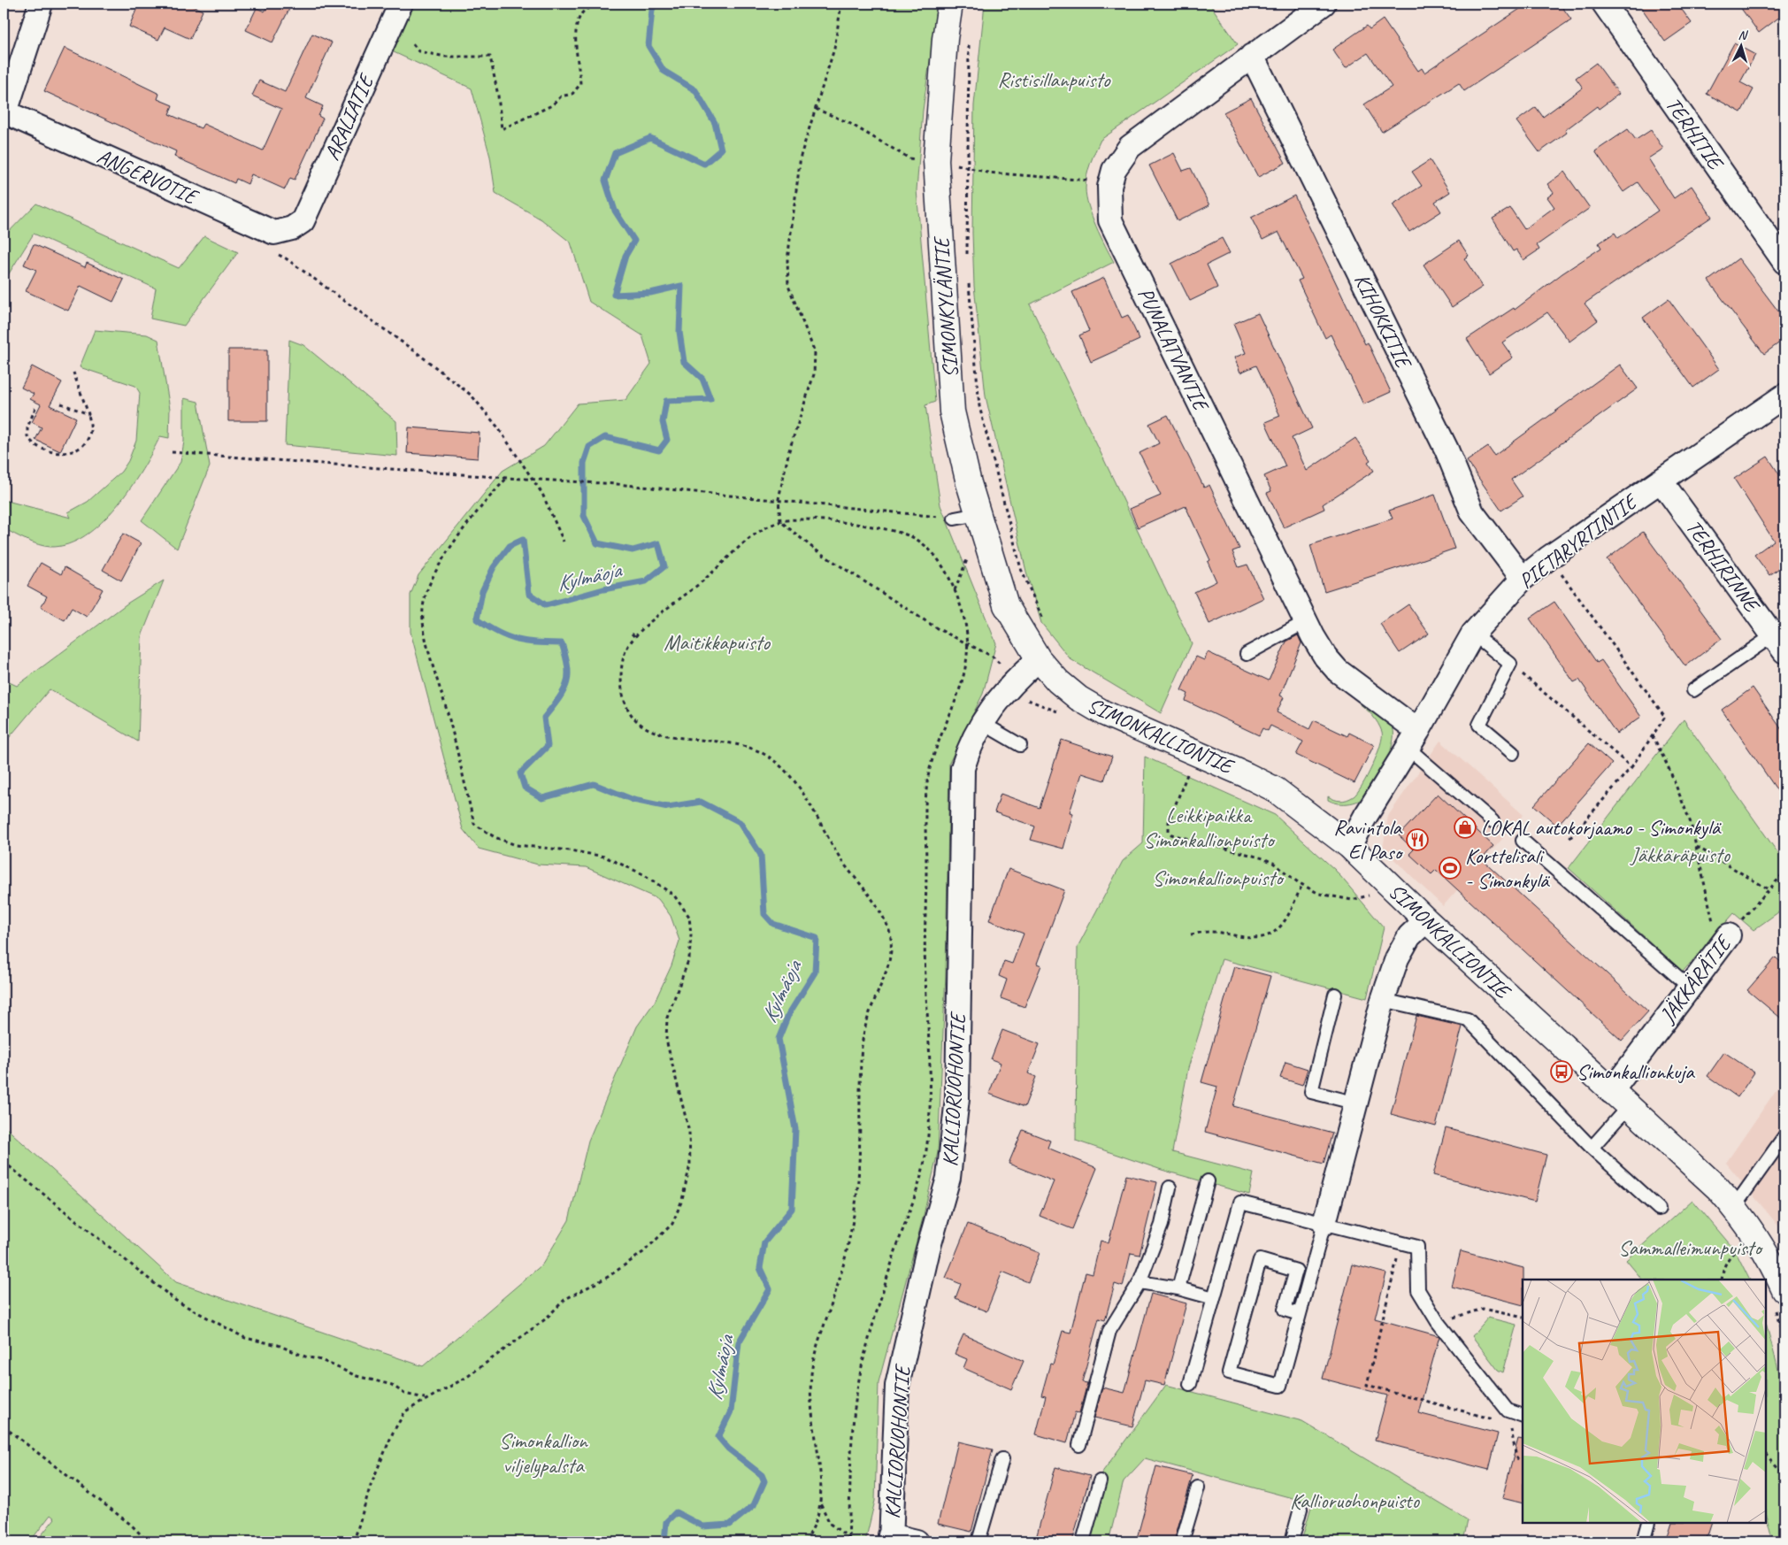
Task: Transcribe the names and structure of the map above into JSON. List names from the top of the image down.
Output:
{
  "streets": {
    "main road": ["SIMONKYLÄNTIE", "SIMONKALLIONTIE"],
    "street": [
      "ARALIATIE",
      "TERHITIE",
      "ANGERVOTIE",
      "KIHOKKITIE",
      "PUNALATVANTIE",
      "PIETARYRTINTIE",
      "TERHIRINNE",
      "JÄKKÄRÄTIE",
      "KALLIORUOHONTIE"
    ]
  },
  "crossings": [
    ["ARALIATIE", "ANGERVOTIE"],
    ["SIMONKYLÄNTIE", "SIMONKALLIONTIE"],
    ["KIHOKKITIE", "PUNALATVANTIE"],
    ["KIHOKKITIE", "PIETARYRTINTIE"],
    ["PUNALATVANTIE", "PIETARYRTINTIE"],
    ["PIETARYRTINTIE", "TERHIRINNE"],
    ["PIETARYRTINTIE", "SIMONKALLIONTIE"],
    ["SIMONKALLIONTIE", "JÄKKÄRÄTIE"],
    ["SIMONKALLIONTIE", "KALLIORUOHONTIE"]
  ],
  "water": ["Kylmäoja"],
  "parks": [
    "Ristisillanpuisto",
    "Maitikkapuisto",
    "Leikkipaikka Simonkallionpuisto",
    "Jäkkäräpuisto",
    "Simonkallionpuisto",
    "Sammalleimunpuisto",
    "Simonkallion viljelypalsta",
    "Kallioruohonpuisto"
  ],
  "places": {
    "shop": ["LOKAL autokorjaamo - Simonkylä"],
    "restaurant": ["Ravintola El Paso"],
    "sports": ["Korttelisali - Simonkylä"],
    "bus stop": ["Simonkallionkuja"]
  },
  "north": "top"
}
